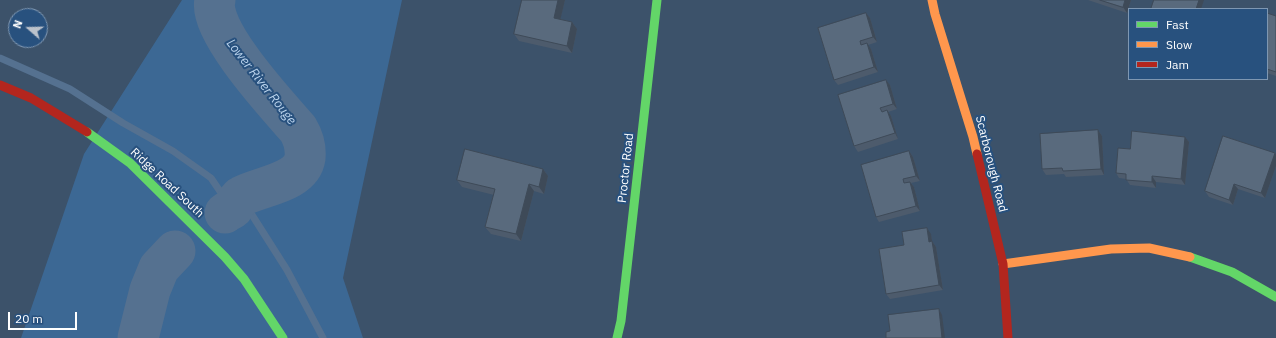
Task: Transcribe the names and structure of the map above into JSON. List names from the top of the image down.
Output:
{
  "streets": {
    "street": ["Scarborough Road", "Proctor Road", "Ridge Road South"]
  },
  "water": ["Lower River Rouge"],
  "legend": ["Fast", "Slow", "Jam"],
  "scale_bar": "20 m",
  "north": "left"
}
